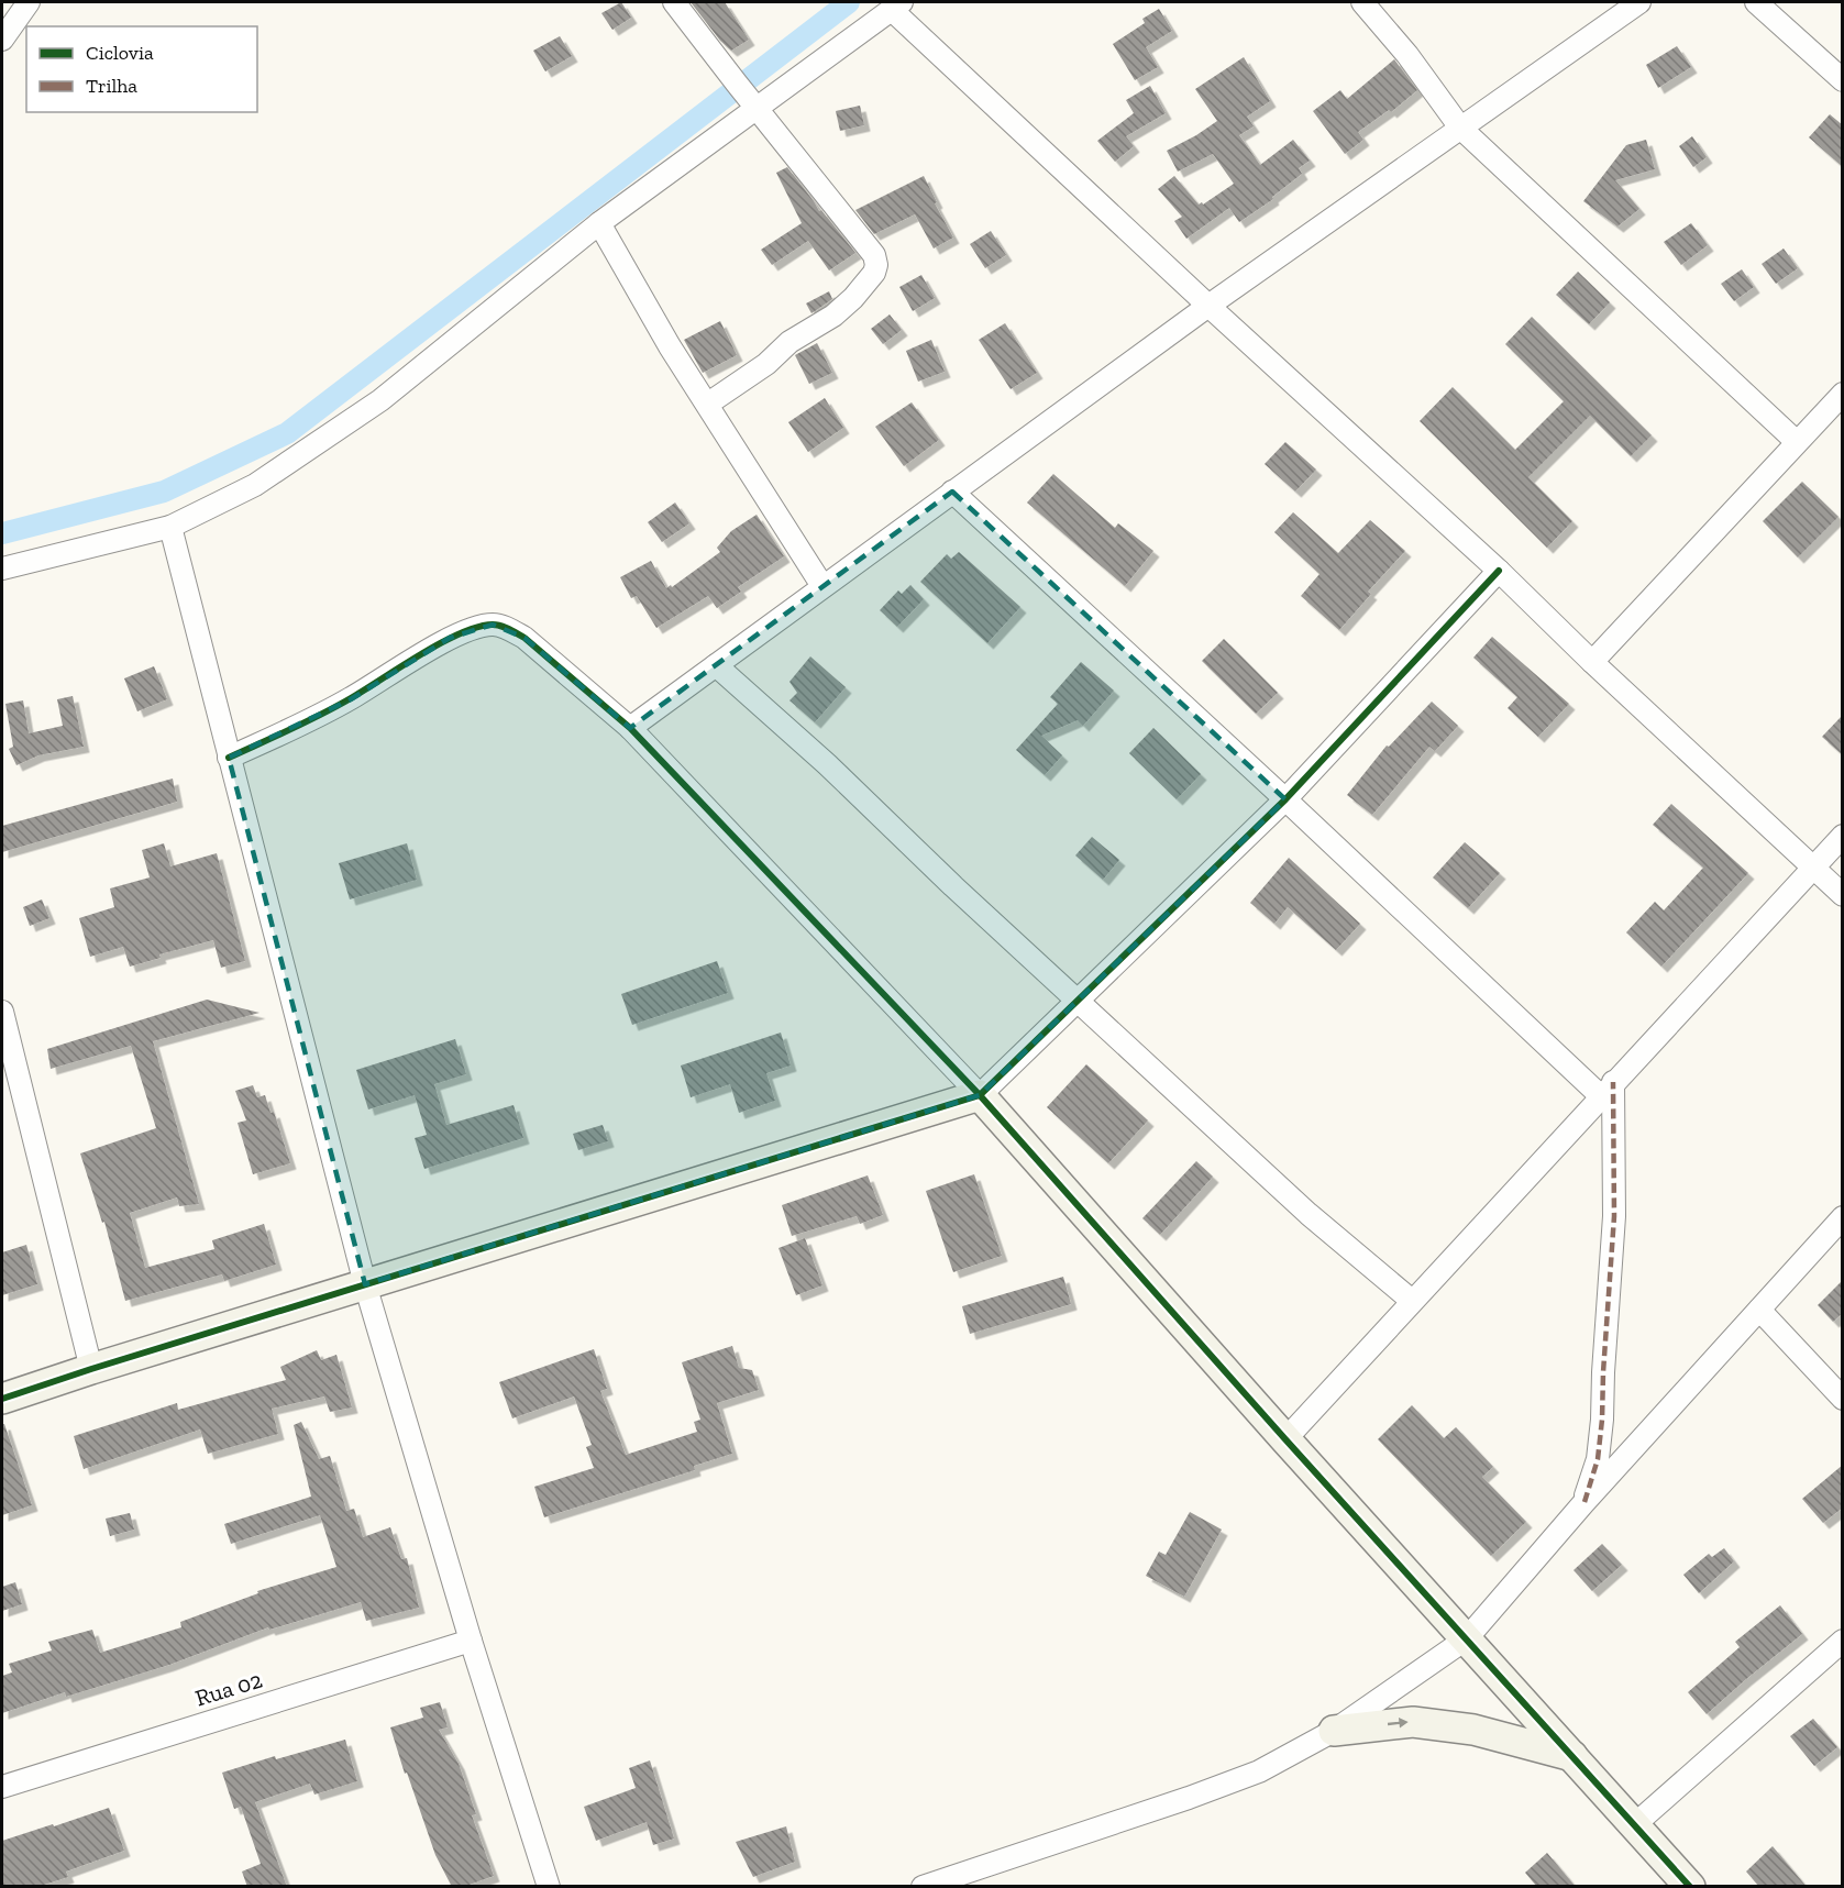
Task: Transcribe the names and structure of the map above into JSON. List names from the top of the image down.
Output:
{
  "streets": {
    "street": ["Rua 02"]
  },
  "legend": ["Ciclovia", "Trilha"]
}
